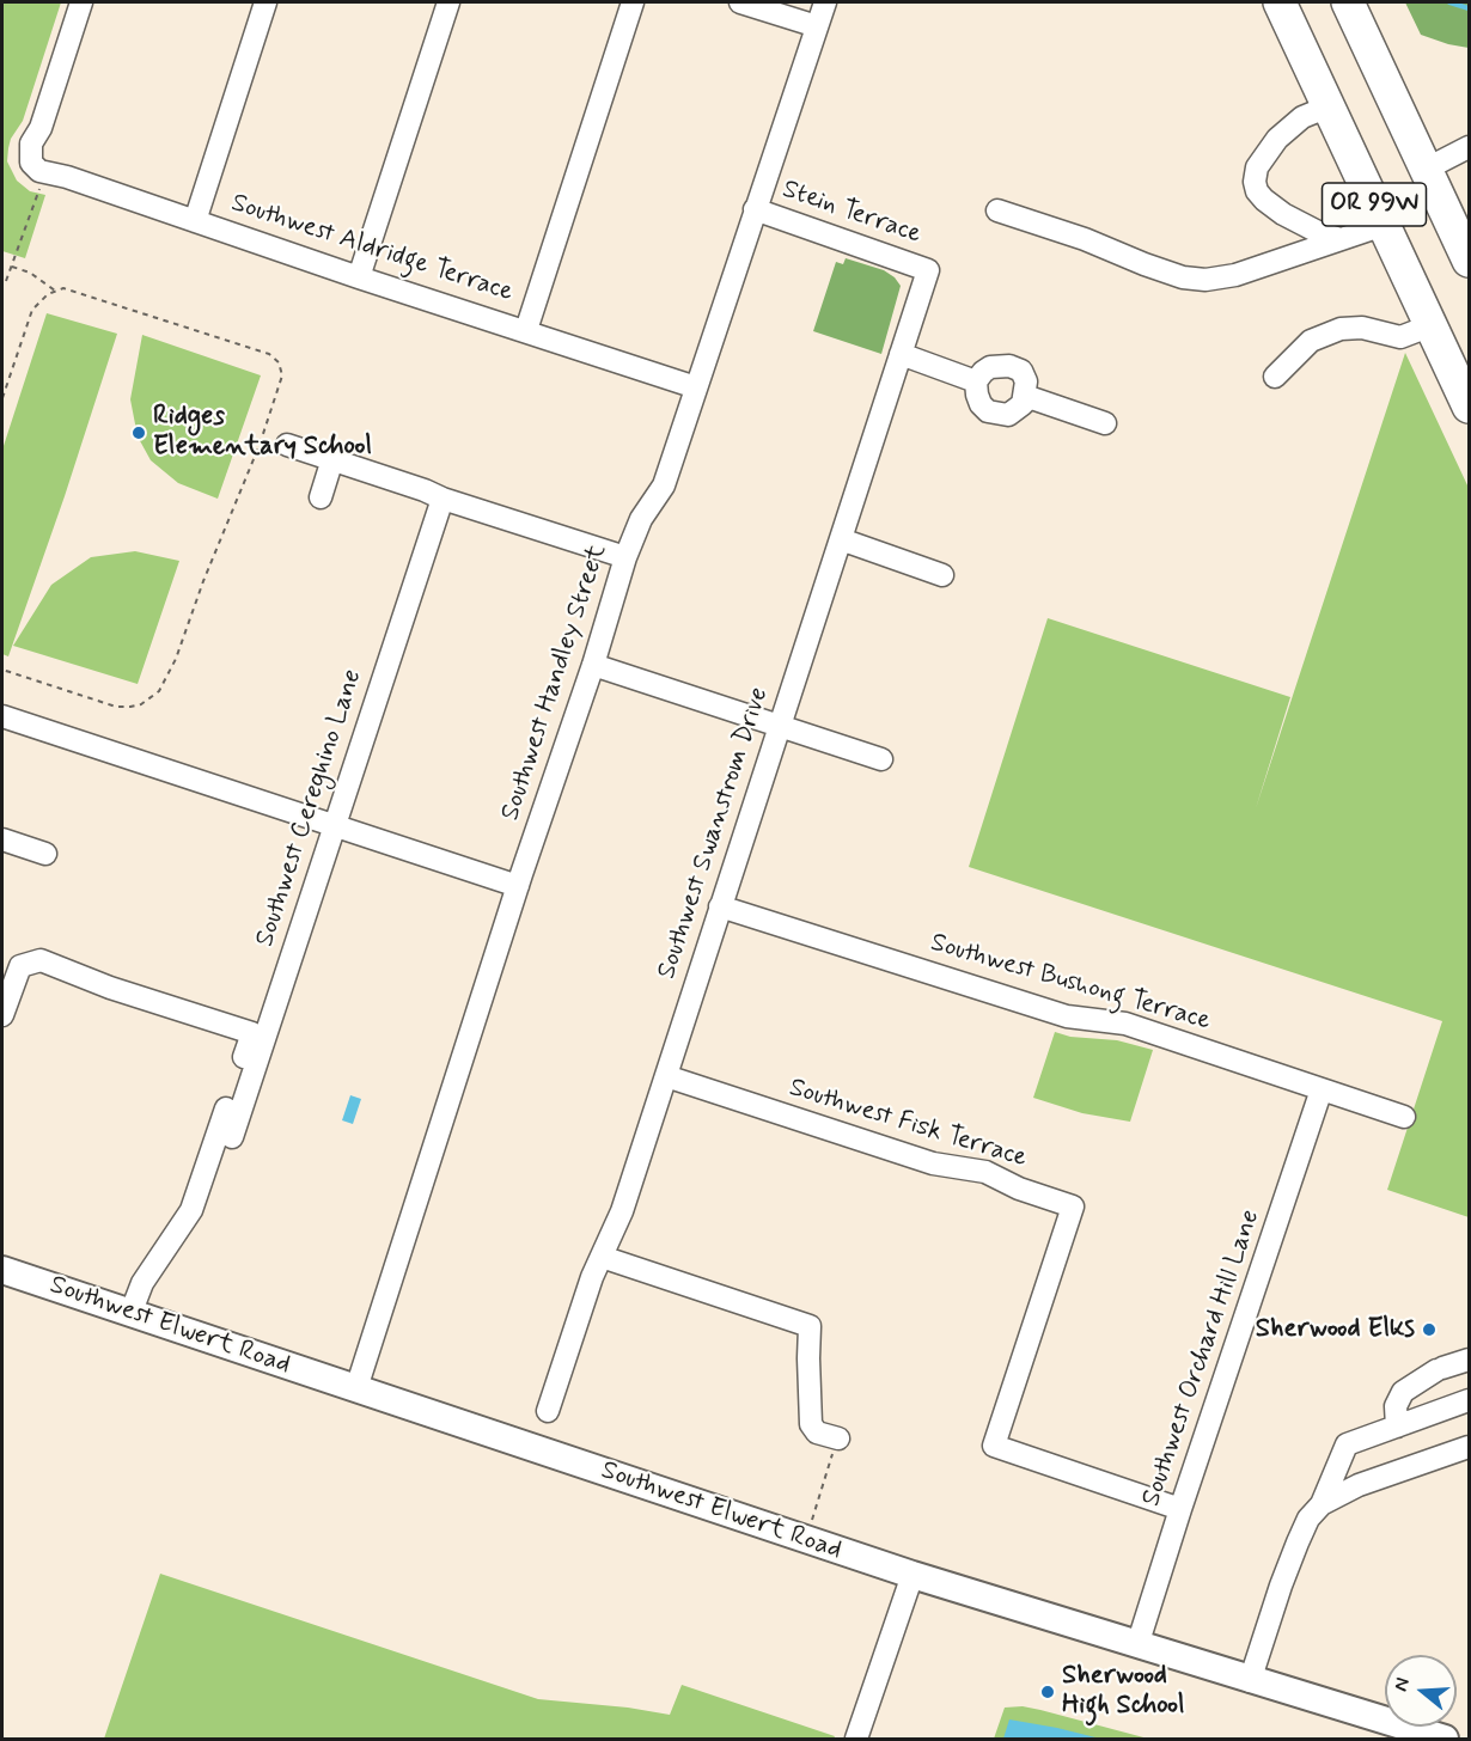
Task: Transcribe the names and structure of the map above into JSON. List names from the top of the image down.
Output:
{
  "streets": {
    "highway": ["OR 99W"],
    "main road": ["Southwest Elwert Road"],
    "street": [
      "Stein Terrace",
      "Southwest Aldridge Terrace",
      "Southwest Handley Street",
      "Southwest Cereghino Lane",
      "Southwest Swanstrom Drive",
      "Southwest Bushong Terrace",
      "Southwest Fisk Terrace",
      "Southwest Orchard Hill Lane"
    ]
  },
  "crossings": [
    ["Stein Terrace", "Southwest Handley Street"],
    ["Stein Terrace", "Southwest Swanstrom Drive"],
    ["Southwest Aldridge Terrace", "Southwest Handley Street"],
    ["Southwest Handley Street", "Southwest Elwert Road"],
    ["Southwest Swanstrom Drive", "Southwest Bushong Terrace"],
    ["Southwest Swanstrom Drive", "Southwest Fisk Terrace"],
    ["Southwest Bushong Terrace", "Southwest Orchard Hill Lane"],
    ["Southwest Fisk Terrace", "Southwest Orchard Hill Lane"],
    ["Southwest Elwert Road", "Southwest Orchard Hill Lane"]
  ],
  "places": ["Ridges Elementary School", "Sherwood Elks", "Sherwood High School"],
  "north": "left"
}
